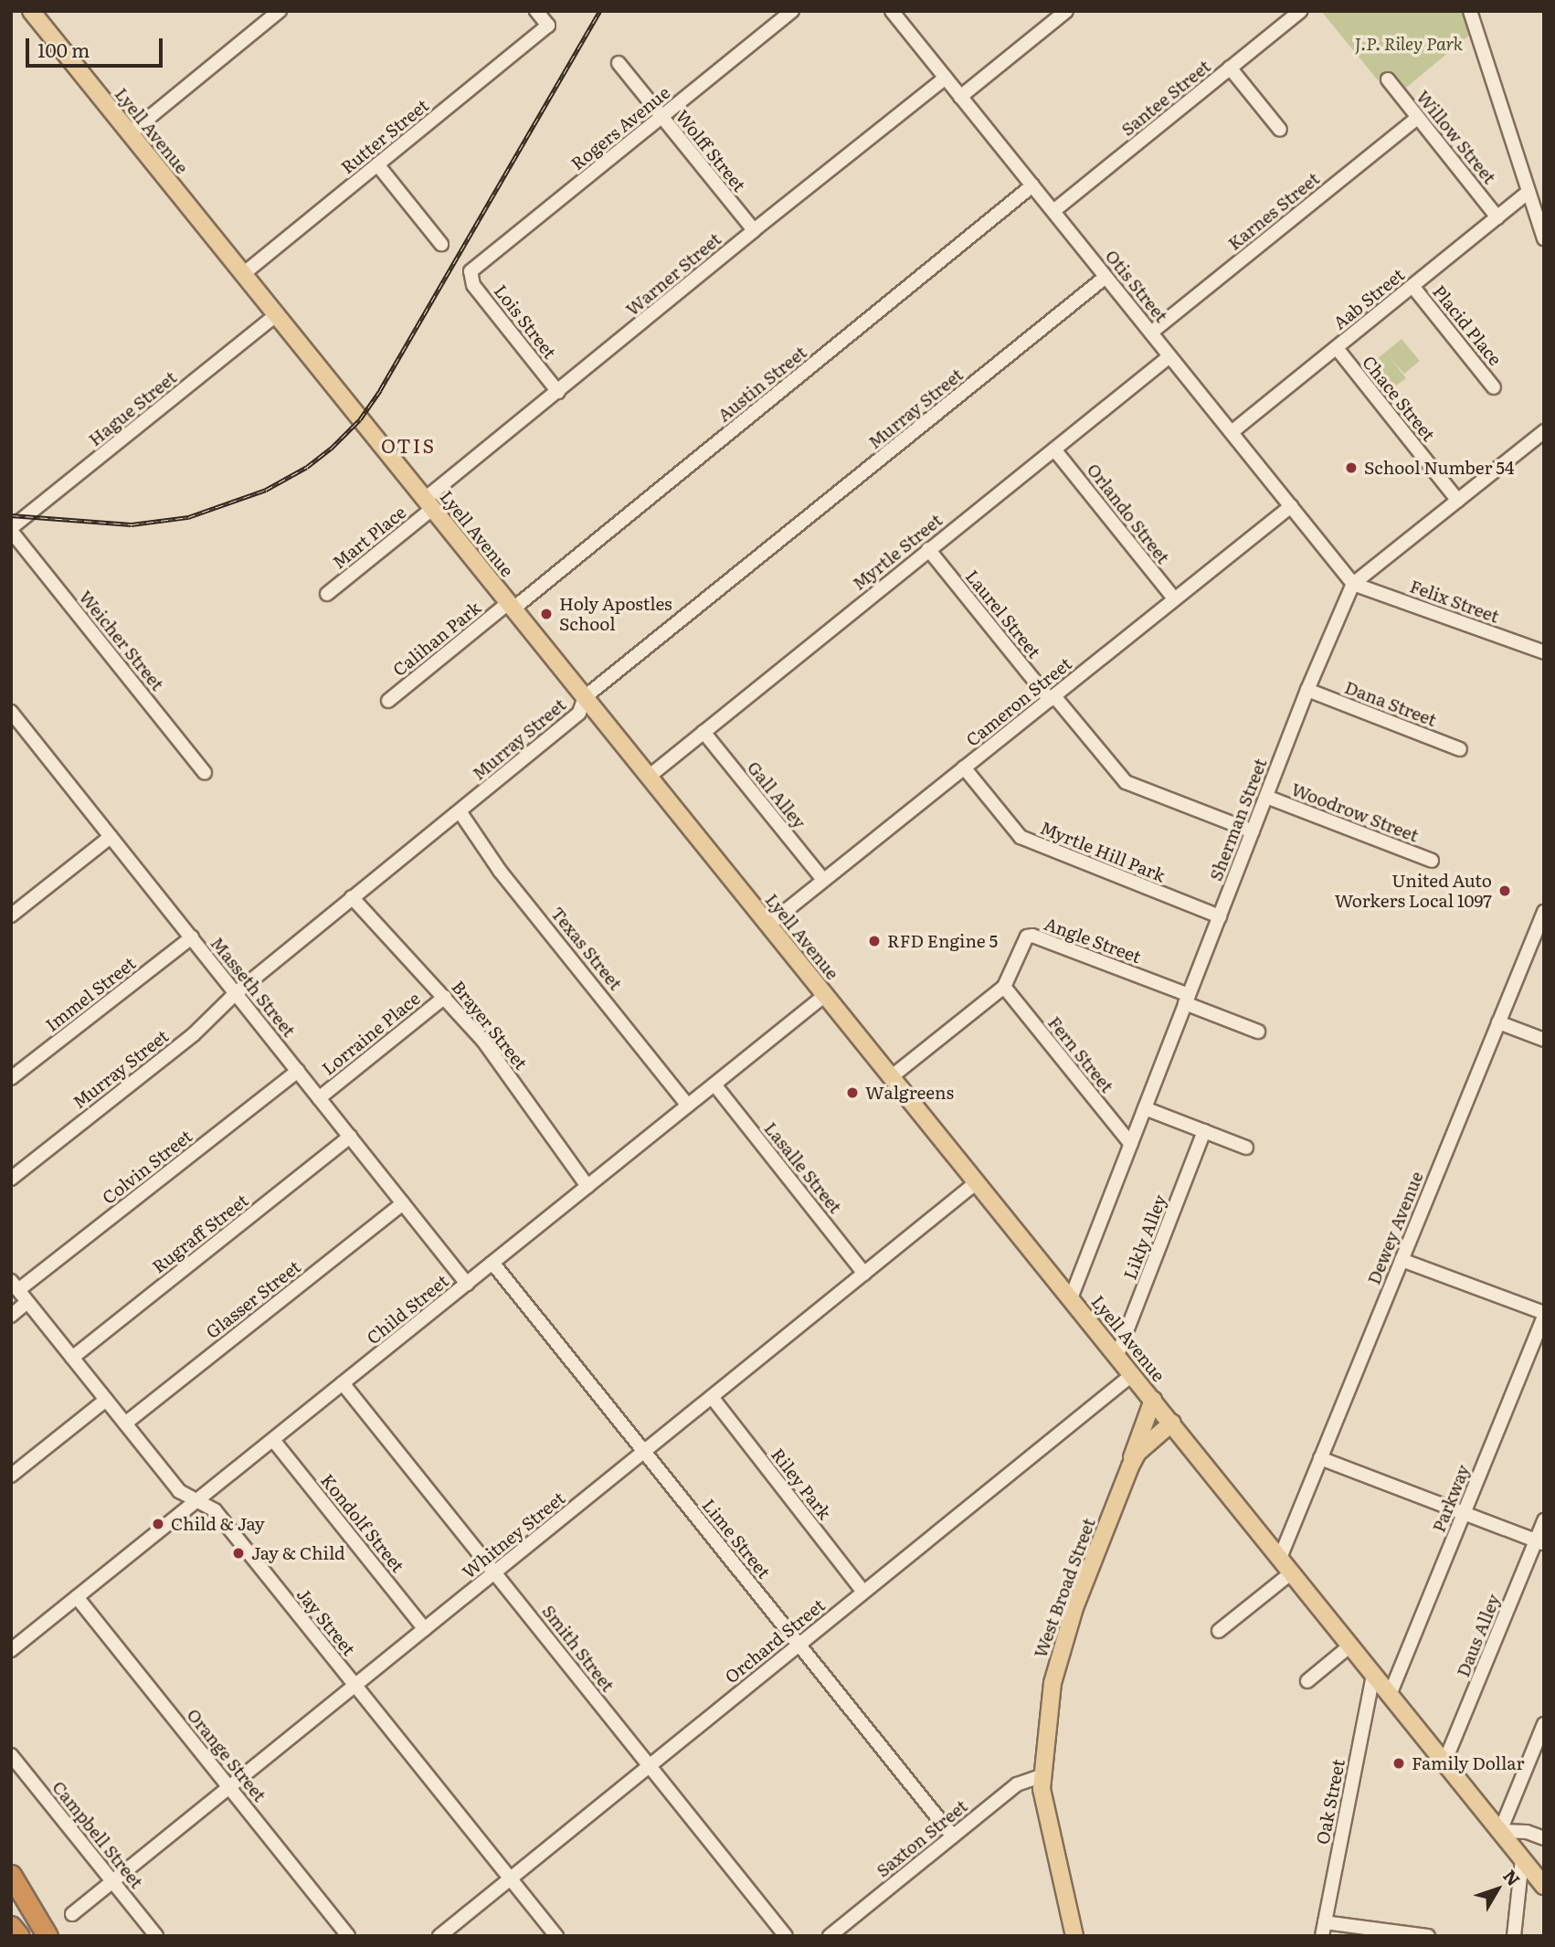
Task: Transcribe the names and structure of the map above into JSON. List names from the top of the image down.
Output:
{
  "streets": {
    "main road": ["Lyell Avenue", "West Broad Street"],
    "street": [
      "Santee Street",
      "Rogers Avenue",
      "Rutter Street",
      "Willow Street",
      "Wolff Street",
      "Karnes Street",
      "Warner Street",
      "Otis Street",
      "Aab Street",
      "Lois Street",
      "Placid Place",
      "Austin Street",
      "Chace Street",
      "Hague Street",
      "Murray Street",
      "Orlando Street",
      "Mart Place",
      "Myrtle Street",
      "Felix Street",
      "Laurel Street",
      "Calihan Park",
      "Weicher Street",
      "Cameron Street",
      "Dana Street",
      "Gall Alley",
      "Woodrow Street",
      "Sherman Street",
      "Myrtle Hill Park",
      "Angle Street",
      "Texas Street",
      "Masseth Street",
      "Immel Street",
      "Brayer Street",
      "Lorraine Place",
      "Fern Street",
      "Colvin Street",
      "Lasalle Street",
      "Dewey Avenue",
      "Rugraff Street",
      "Likly Alley",
      "Glasser Street",
      "Child Street",
      "Riley Park",
      "Parkway",
      "Kondolf Street",
      "Whitney Street",
      "Lime Street",
      "Jay Street",
      "Daus Alley",
      "Orchard Street",
      "Smith Street",
      "Orange Street",
      "Oak Street",
      "Campbell Street",
      "Saxton Street"
    ]
  },
  "crossings": [
    ["Santee Street", "Otis Street"],
    ["Rogers Avenue", "Wolff Street"],
    ["Rogers Avenue", "Lois Street"],
    ["Lyell Avenue", "Rutter Street"],
    ["Lyell Avenue", "Warner Street"],
    ["Lyell Avenue", "Austin Street"],
    ["Lyell Avenue", "Hague Street"],
    ["Lyell Avenue", "Murray Street"],
    ["Lyell Avenue", "Mart Place"],
    ["Lyell Avenue", "Myrtle Street"],
    ["Lyell Avenue", "Calihan Park"],
    ["Lyell Avenue", "Cameron Street"],
    ["Lyell Avenue", "Sherman Street"],
    ["Lyell Avenue", "Angle Street"],
    ["Lyell Avenue", "Dewey Avenue"],
    ["Lyell Avenue", "Likly Alley"],
    ["Lyell Avenue", "Child Street"],
    ["Lyell Avenue", "Parkway"],
    ["Lyell Avenue", "Whitney Street"],
    ["Lyell Avenue", "West Broad Street"],
    ["Lyell Avenue", "Daus Alley"],
    ["Lyell Avenue", "Orchard Street"],
    ["Lyell Avenue", "Oak Street"],
    ["Willow Street", "Karnes Street"],
    ["Willow Street", "Aab Street"],
    ["Wolff Street", "Warner Street"],
    ["Karnes Street", "Otis Street"],
    ["Warner Street", "Otis Street"],
    ["Warner Street", "Lois Street"],
    ["Warner Street", "Mart Place"],
    ["Otis Street", "Aab Street"],
    ["Otis Street", "Austin Street"],
    ["Otis Street", "Murray Street"],
    ["Otis Street", "Myrtle Street"],
    ["Otis Street", "Felix Street"],
    ["Otis Street", "Cameron Street"],
    ["Otis Street", "Sherman Street"],
    ["Aab Street", "Placid Place"],
    ["Aab Street", "Chace Street"],
    ["Austin Street", "Calihan Park"],
    ["Chace Street", "Sherman Street"],
    ["Hague Street", "Weicher Street"],
    ["Murray Street", "Texas Street"],
    ["Murray Street", "Masseth Street"],
    ["Murray Street", "Brayer Street"],
    ["Orlando Street", "Myrtle Street"],
    ["Orlando Street", "Cameron Street"],
    ["Myrtle Street", "Laurel Street"],
    ["Myrtle Street", "Gall Alley"],
    ["Felix Street", "Sherman Street"],
    ["Laurel Street", "Cameron Street"],
    ["Laurel Street", "Sherman Street"],
    ["Cameron Street", "Gall Alley"],
    ["Cameron Street", "Myrtle Hill Park"],
    ["Dana Street", "Sherman Street"],
    ["Woodrow Street", "Sherman Street"],
    ["Sherman Street", "Myrtle Hill Park"],
    ["Sherman Street", "Angle Street"],
    ["Sherman Street", "Fern Street"],
    ["Angle Street", "Fern Street"],
    ["Texas Street", "Child Street"],
    ["Masseth Street", "Immel Street"],
    ["Masseth Street", "Lorraine Place"],
    ["Masseth Street", "Colvin Street"],
    ["Masseth Street", "Rugraff Street"],
    ["Masseth Street", "Glasser Street"],
    ["Masseth Street", "Child Street"],
    ["Brayer Street", "Lorraine Place"],
    ["Brayer Street", "Child Street"],
    ["Colvin Street", "Jay Street"],
    ["Lasalle Street", "Child Street"],
    ["Lasalle Street", "Whitney Street"],
    ["Rugraff Street", "Jay Street"],
    ["Glasser Street", "Jay Street"],
    ["Child Street", "Kondolf Street"],
    ["Child Street", "Lime Street"],
    ["Child Street", "Jay Street"],
    ["Child Street", "Smith Street"],
    ["Child Street", "Orange Street"],
    ["Riley Park", "Whitney Street"],
    ["Riley Park", "Orchard Street"],
    ["Kondolf Street", "Whitney Street"],
    ["Whitney Street", "Lime Street"],
    ["Whitney Street", "Jay Street"],
    ["Whitney Street", "Smith Street"],
    ["Whitney Street", "Orange Street"],
    ["Whitney Street", "Campbell Street"],
    ["Lime Street", "Orchard Street"],
    ["Lime Street", "Saxton Street"],
    ["West Broad Street", "Saxton Street"],
    ["Jay Street", "Orchard Street"],
    ["Orchard Street", "Smith Street"]
  ],
  "districts": ["OTIS"],
  "parks": ["J.P. Riley Park"],
  "places": [
    "School Number 54",
    "Holy Apostles School",
    "United Auto Workers Local 1097",
    "RFD Engine 5",
    "Walgreens",
    "Child & Jay",
    "Jay & Child",
    "Family Dollar"
  ],
  "scale_bar": "100 m",
  "north": "top right"
}
